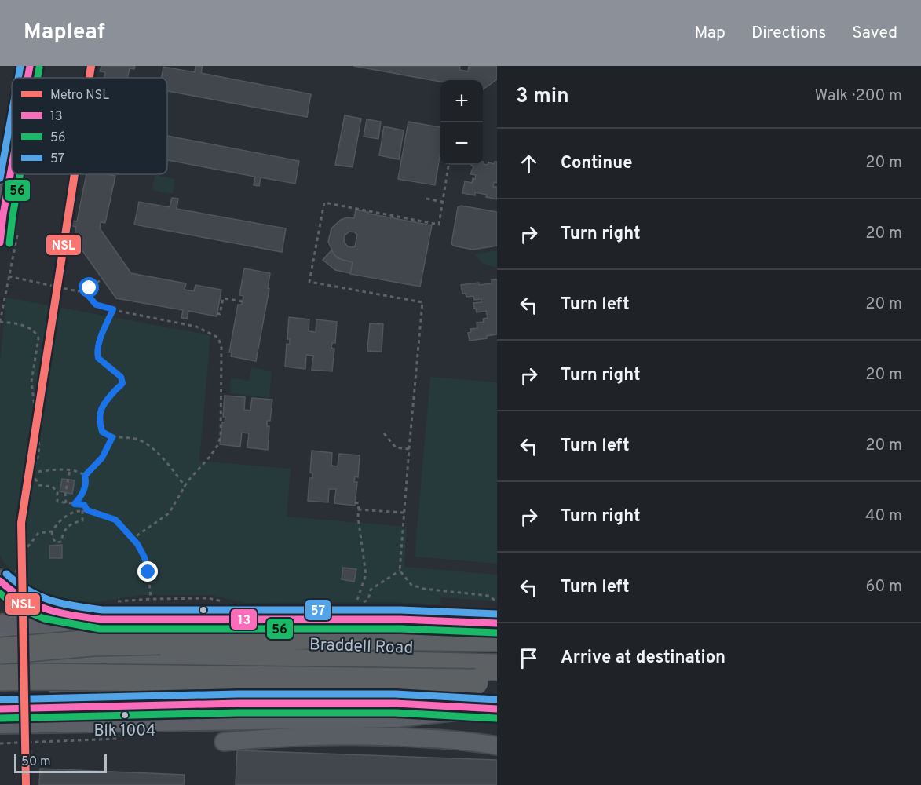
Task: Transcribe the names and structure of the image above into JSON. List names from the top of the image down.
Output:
{
  "streets": {
    "highway": ["Braddell Road"]
  },
  "places": ["Blk 1004"],
  "lines": [
    "metro line NSL",
    "transit line 13",
    "transit line 57",
    "transit line 56"
  ],
  "legend": [
    "Metro NSL",
    "13",
    "56",
    "57"
  ],
  "scale_bar": "50 m",
  "page": {
    "header": "Mapleaf",
    "nav": ["Map", "Directions", "Saved"],
    "heading": ["3 min", "Walk · 200 m"],
    "map_buttons": ["+", "−"],
    "list": [
      ["Continue", "20 m"],
      ["Turn right", "20 m"],
      ["Turn left", "20 m"],
      ["Turn right", "20 m"],
      ["Turn left", "20 m"],
      ["Turn right", "40 m"],
      ["Turn left", "60 m"],
      "Arrive at destination"
    ],
    "scale": "50 m"
  }
}
